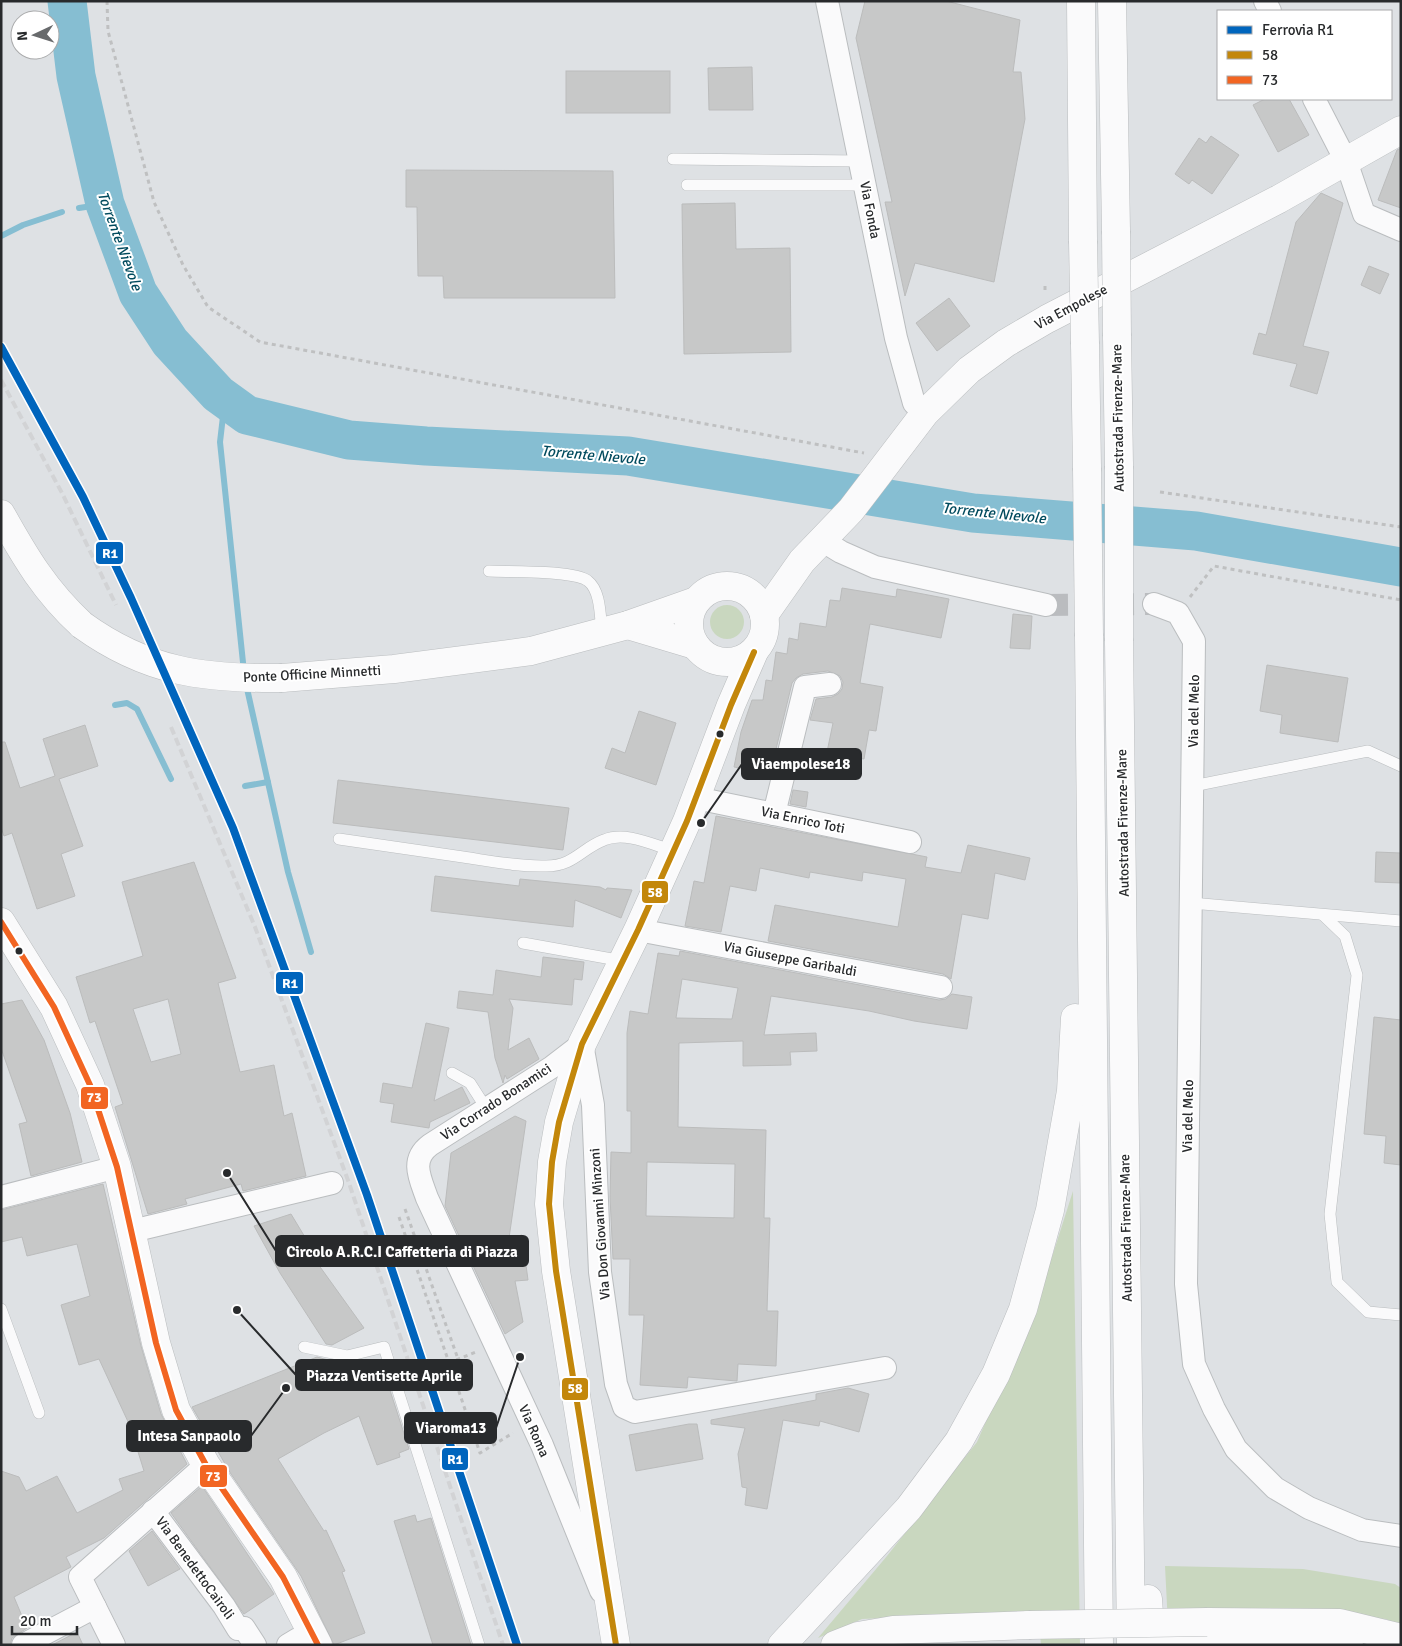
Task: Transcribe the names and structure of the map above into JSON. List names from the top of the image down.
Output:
{
  "streets": {
    "main road": [
      "Via Empolese",
      "Autostrada Firenze-Mare",
      "Ponte Officine Minnetti",
      "Via Roma"
    ],
    "street": [
      "Via Fonda",
      "Via del Melo",
      "Via Enrico Toti",
      "Via Giuseppe Garibaldi",
      "Via Corrado Bonamici",
      "Via Don Giovanni Minzoni",
      "Via BenedettoCairoli"
    ]
  },
  "crossings": [
    ["Via Fonda", "Via Empolese"],
    ["Via Empolese", "Ponte Officine Minnetti"],
    ["Via Corrado Bonamici", "Via Don Giovanni Minzoni"],
    ["Via Corrado Bonamici", "Via Roma"],
    ["Via Don Giovanni Minzoni", "Via Roma"]
  ],
  "water": ["Torrente Nievole"],
  "places": [
    "Viaempolese18",
    "Circolo A.R.C.I Caffetteria di Piazza",
    "Piazza Ventisette Aprile",
    "Viaroma13",
    "Intesa Sanpaolo"
  ],
  "lines": ["rail line R1", "transit line 58", "transit line 73"],
  "legend": ["Ferrovia R1", "58", "73"],
  "scale_bar": "20 m",
  "north": "left"
}
